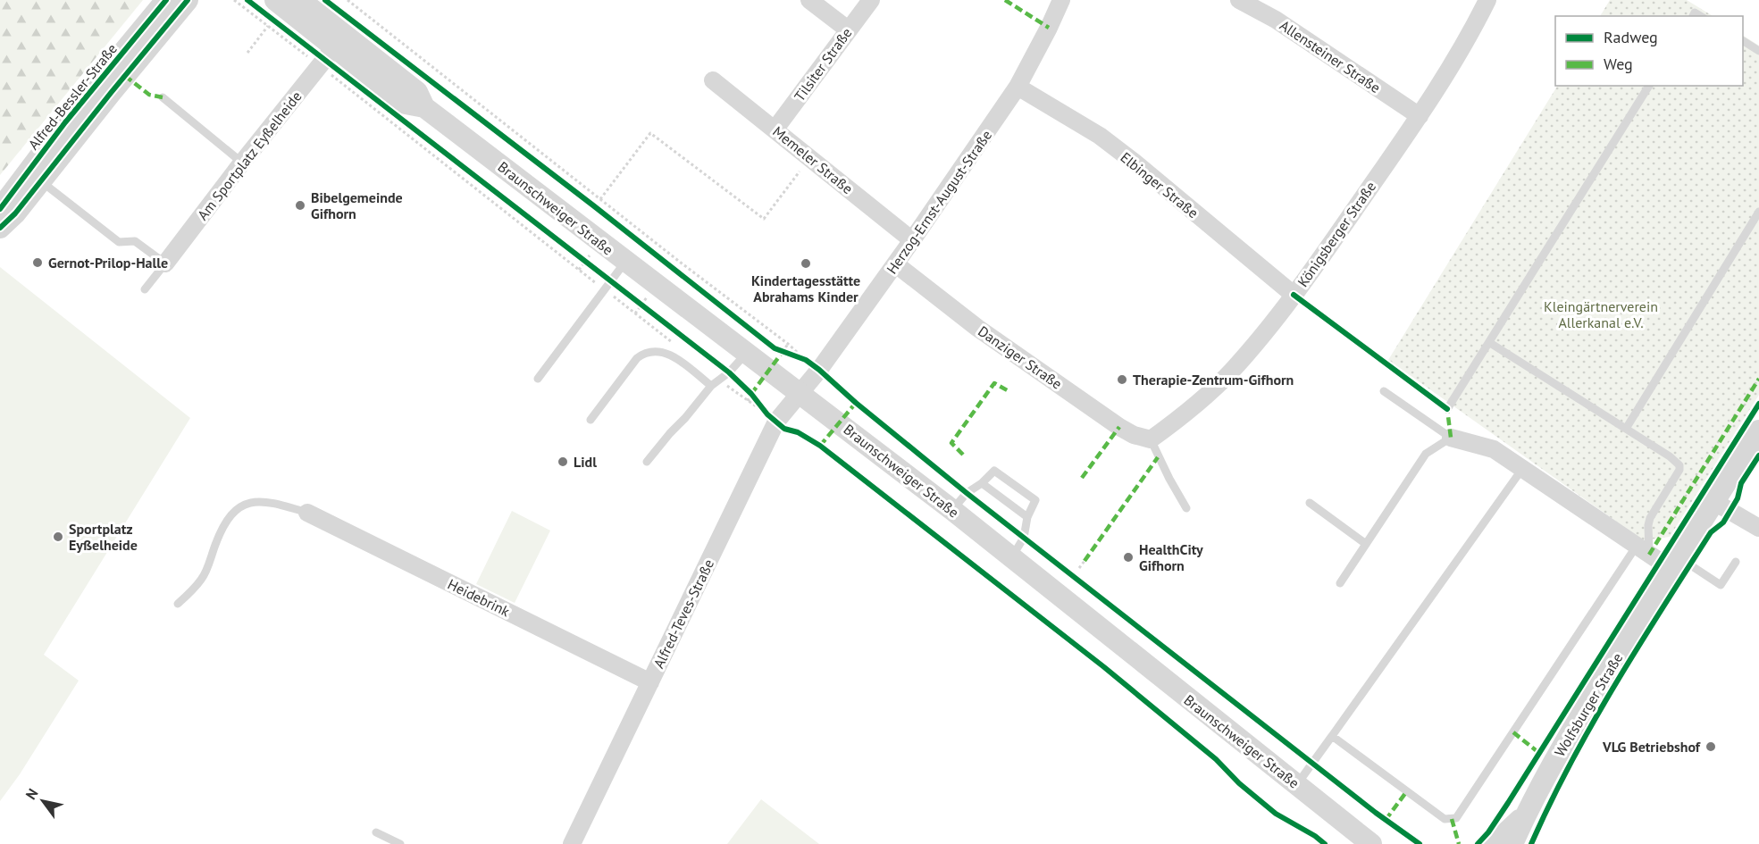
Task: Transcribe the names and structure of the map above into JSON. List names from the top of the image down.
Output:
{
  "streets": {
    "street": [
      "Allensteiner Straße",
      "Tilsiter Straße",
      "Alfred-Bessler-Straße",
      "Am Sportplatz Eyßelheide",
      "Memeler Straße",
      "Elbinger Straße",
      "Herzog-Ernst-August-Straße",
      "Braunschweiger Straße",
      "Königsberger Straße",
      "Danziger Straße",
      "Heidebrink",
      "Alfred-Teves-Straße",
      "Wolfsburger Straße"
    ]
  },
  "crossings": [
    ["Allensteiner Straße", "Königsberger Straße"],
    ["Tilsiter Straße", "Memeler Straße"],
    ["Am Sportplatz Eyßelheide", "Braunschweiger Straße"],
    ["Memeler Straße", "Herzog-Ernst-August-Straße"],
    ["Elbinger Straße", "Herzog-Ernst-August-Straße"],
    ["Elbinger Straße", "Königsberger Straße"],
    ["Herzog-Ernst-August-Straße", "Braunschweiger Straße"],
    ["Herzog-Ernst-August-Straße", "Danziger Straße"],
    ["Herzog-Ernst-August-Straße", "Alfred-Teves-Straße"],
    ["Braunschweiger Straße", "Alfred-Teves-Straße"],
    ["Königsberger Straße", "Danziger Straße"],
    ["Heidebrink", "Alfred-Teves-Straße"]
  ],
  "parks": ["Kleingärtnerverein Allerkanal e.V."],
  "places": [
    "Bibelgemeinde Gifhorn",
    "Gernot-Prilop-Halle",
    "Kindertagesstätte Abrahams Kinder",
    "Therapie-Zentrum-Gifhorn",
    "Lidl",
    "Sportplatz Eyßelheide",
    "HealthCity Gifhorn",
    "VLG Betriebshof"
  ],
  "legend": ["Radweg", "Weg"],
  "north": "top left"
}
